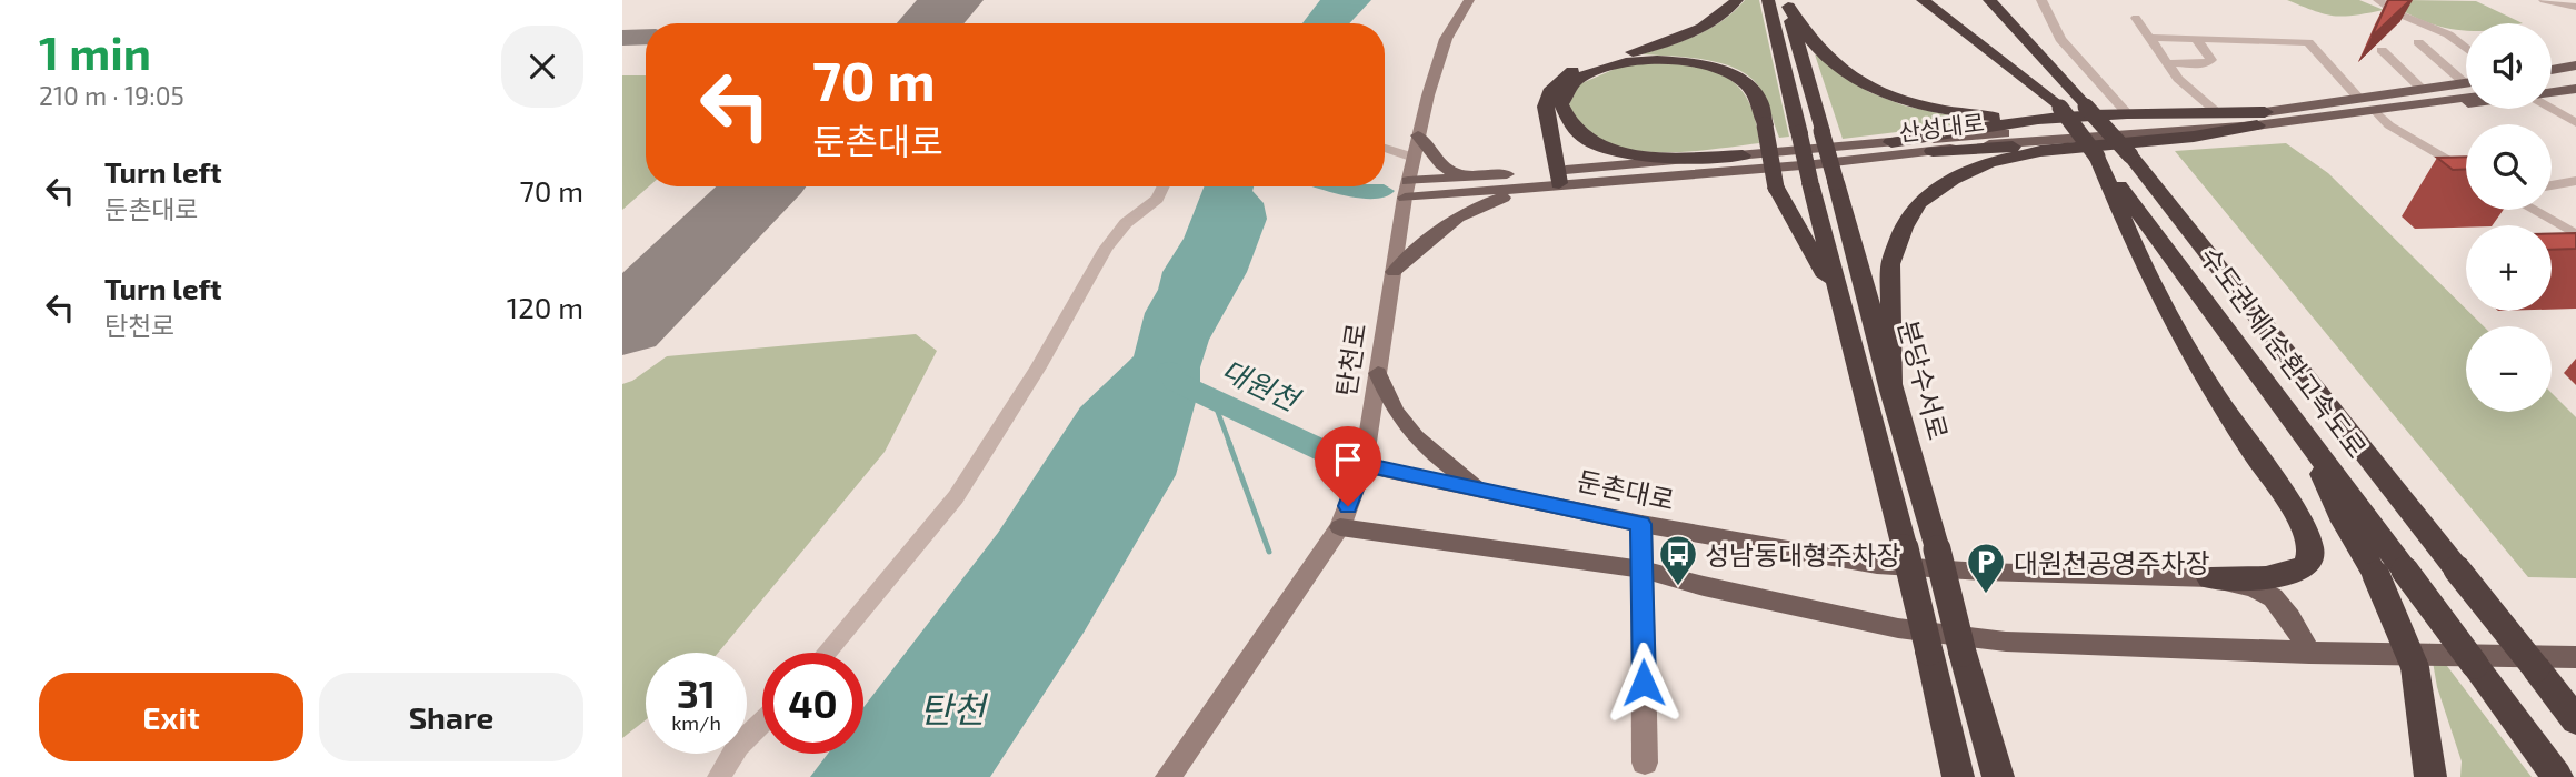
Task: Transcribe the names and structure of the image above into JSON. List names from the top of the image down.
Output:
{
  "streets": {
    "highway": ["수도권제1순환고속도로", "분당수서로"],
    "main road": ["산성대로", "탄천로", "둔촌대로"]
  },
  "crossings": [
    ["산성대로", "탄천로"],
    ["탄천로", "둔촌대로"]
  ],
  "water": ["대원천", "탄천"],
  "places": {
    "bus stop": ["성남동대형주차장"],
    "parking": ["대원천공영주차장"]
  },
  "page": {
    "heading": ["1 min", "210 m · 19:05"],
    "map_buttons": ["+", "−"],
    "turn": ["70 m", "둔촌대로"],
    "list": [
      {
        "name": "Turn left",
        "note": "둔촌대로",
        "value": "70 m"
      },
      {
        "name": "Turn left",
        "note": "탄천로",
        "value": "120 m"
      }
    ],
    "speed": "31 km/h",
    "limit": "40",
    "buttons": ["Exit", "Share"]
  }
}
